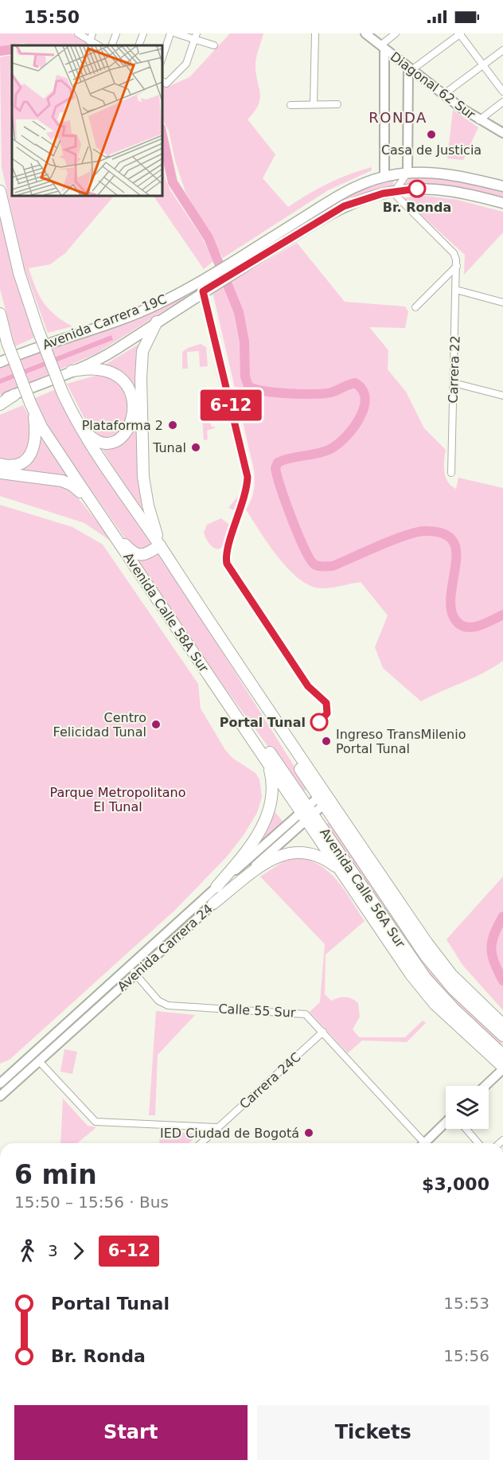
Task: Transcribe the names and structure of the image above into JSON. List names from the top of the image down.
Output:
{
  "streets": {
    "highway": ["Avenida Calle 58A Sur", "Avenida Calle 56A Sur"],
    "main road": ["Diagonal 62 Sur", "Avenida Carrera 19C", "Avenida Carrera 24"],
    "street": ["Carrera 22", "Calle 55 Sur", "Carrera 24C"]
  },
  "crossings": [
    ["Avenida Calle 58A Sur", "Avenida Calle 56A Sur"],
    ["Avenida Calle 58A Sur", "Avenida Carrera 24"],
    ["Avenida Calle 56A Sur", "Avenida Carrera 24"],
    ["Avenida Carrera 24", "Calle 55 Sur"],
    ["Calle 55 Sur", "Carrera 24C"]
  ],
  "districts": ["RONDA"],
  "parks": ["Parque Metropolitano El Tunal"],
  "places": [
    "Casa de Justicia",
    "Br. Ronda",
    "Plataforma 2",
    "Tunal",
    "Portal Tunal",
    "Centro Felicidad Tunal",
    "Ingreso TransMilenio Portal Tunal",
    "IED Ciudad de Bogotá"
  ],
  "lines": ["bus line 6-12"],
  "page": {
    "status": "15:50",
    "on_map": "6-12",
    "heading": ["6 min", "15:50 – 15:56 · Bus", "$3,000"],
    "legs": ["3", "6-12"],
    "list": [
      {
        "name": "Portal Tunal",
        "value": "15:53"
      },
      {
        "name": "Br. Ronda",
        "value": "15:56"
      }
    ],
    "buttons": ["Start", "Tickets"]
  }
}
